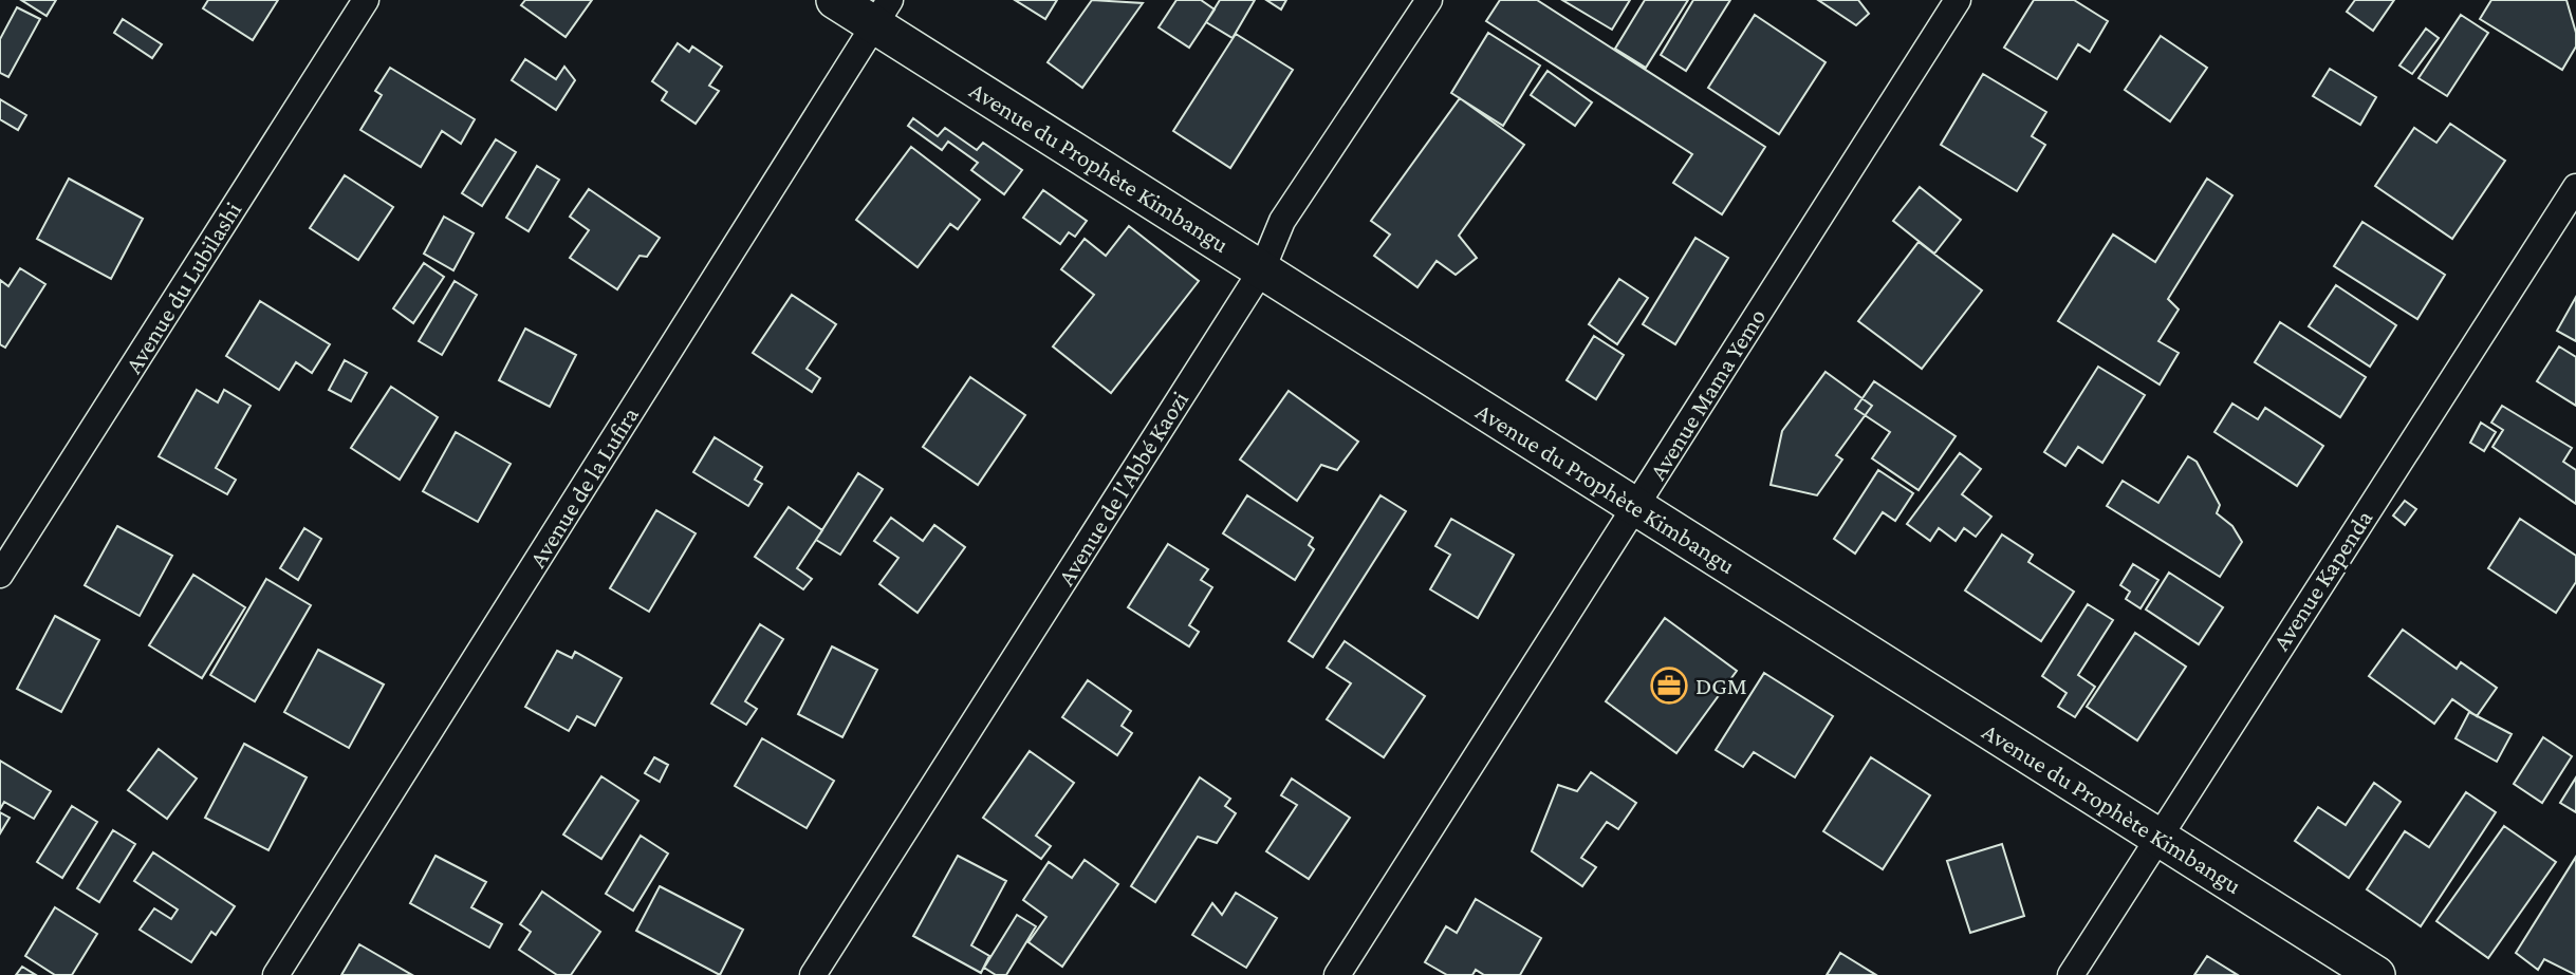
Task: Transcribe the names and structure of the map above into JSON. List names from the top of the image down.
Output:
{
  "streets": {
    "street": [
      "Avenue du Prophète Kimbangu",
      "Avenue du Lubilashi",
      "Avenue Mama Yemo",
      "Avenue de la Lufira",
      "Avenue de l'Abbé Kaozi",
      "Avenue Kapenda"
    ]
  },
  "crossings": [
    ["Avenue du Prophète Kimbangu", "Avenue Mama Yemo"],
    ["Avenue du Prophète Kimbangu", "Avenue de la Lufira"],
    ["Avenue du Prophète Kimbangu", "Avenue de l'Abbé Kaozi"],
    ["Avenue du Prophète Kimbangu", "Avenue Kapenda"]
  ],
  "places": {
    "office": ["DGM"]
  }
}
